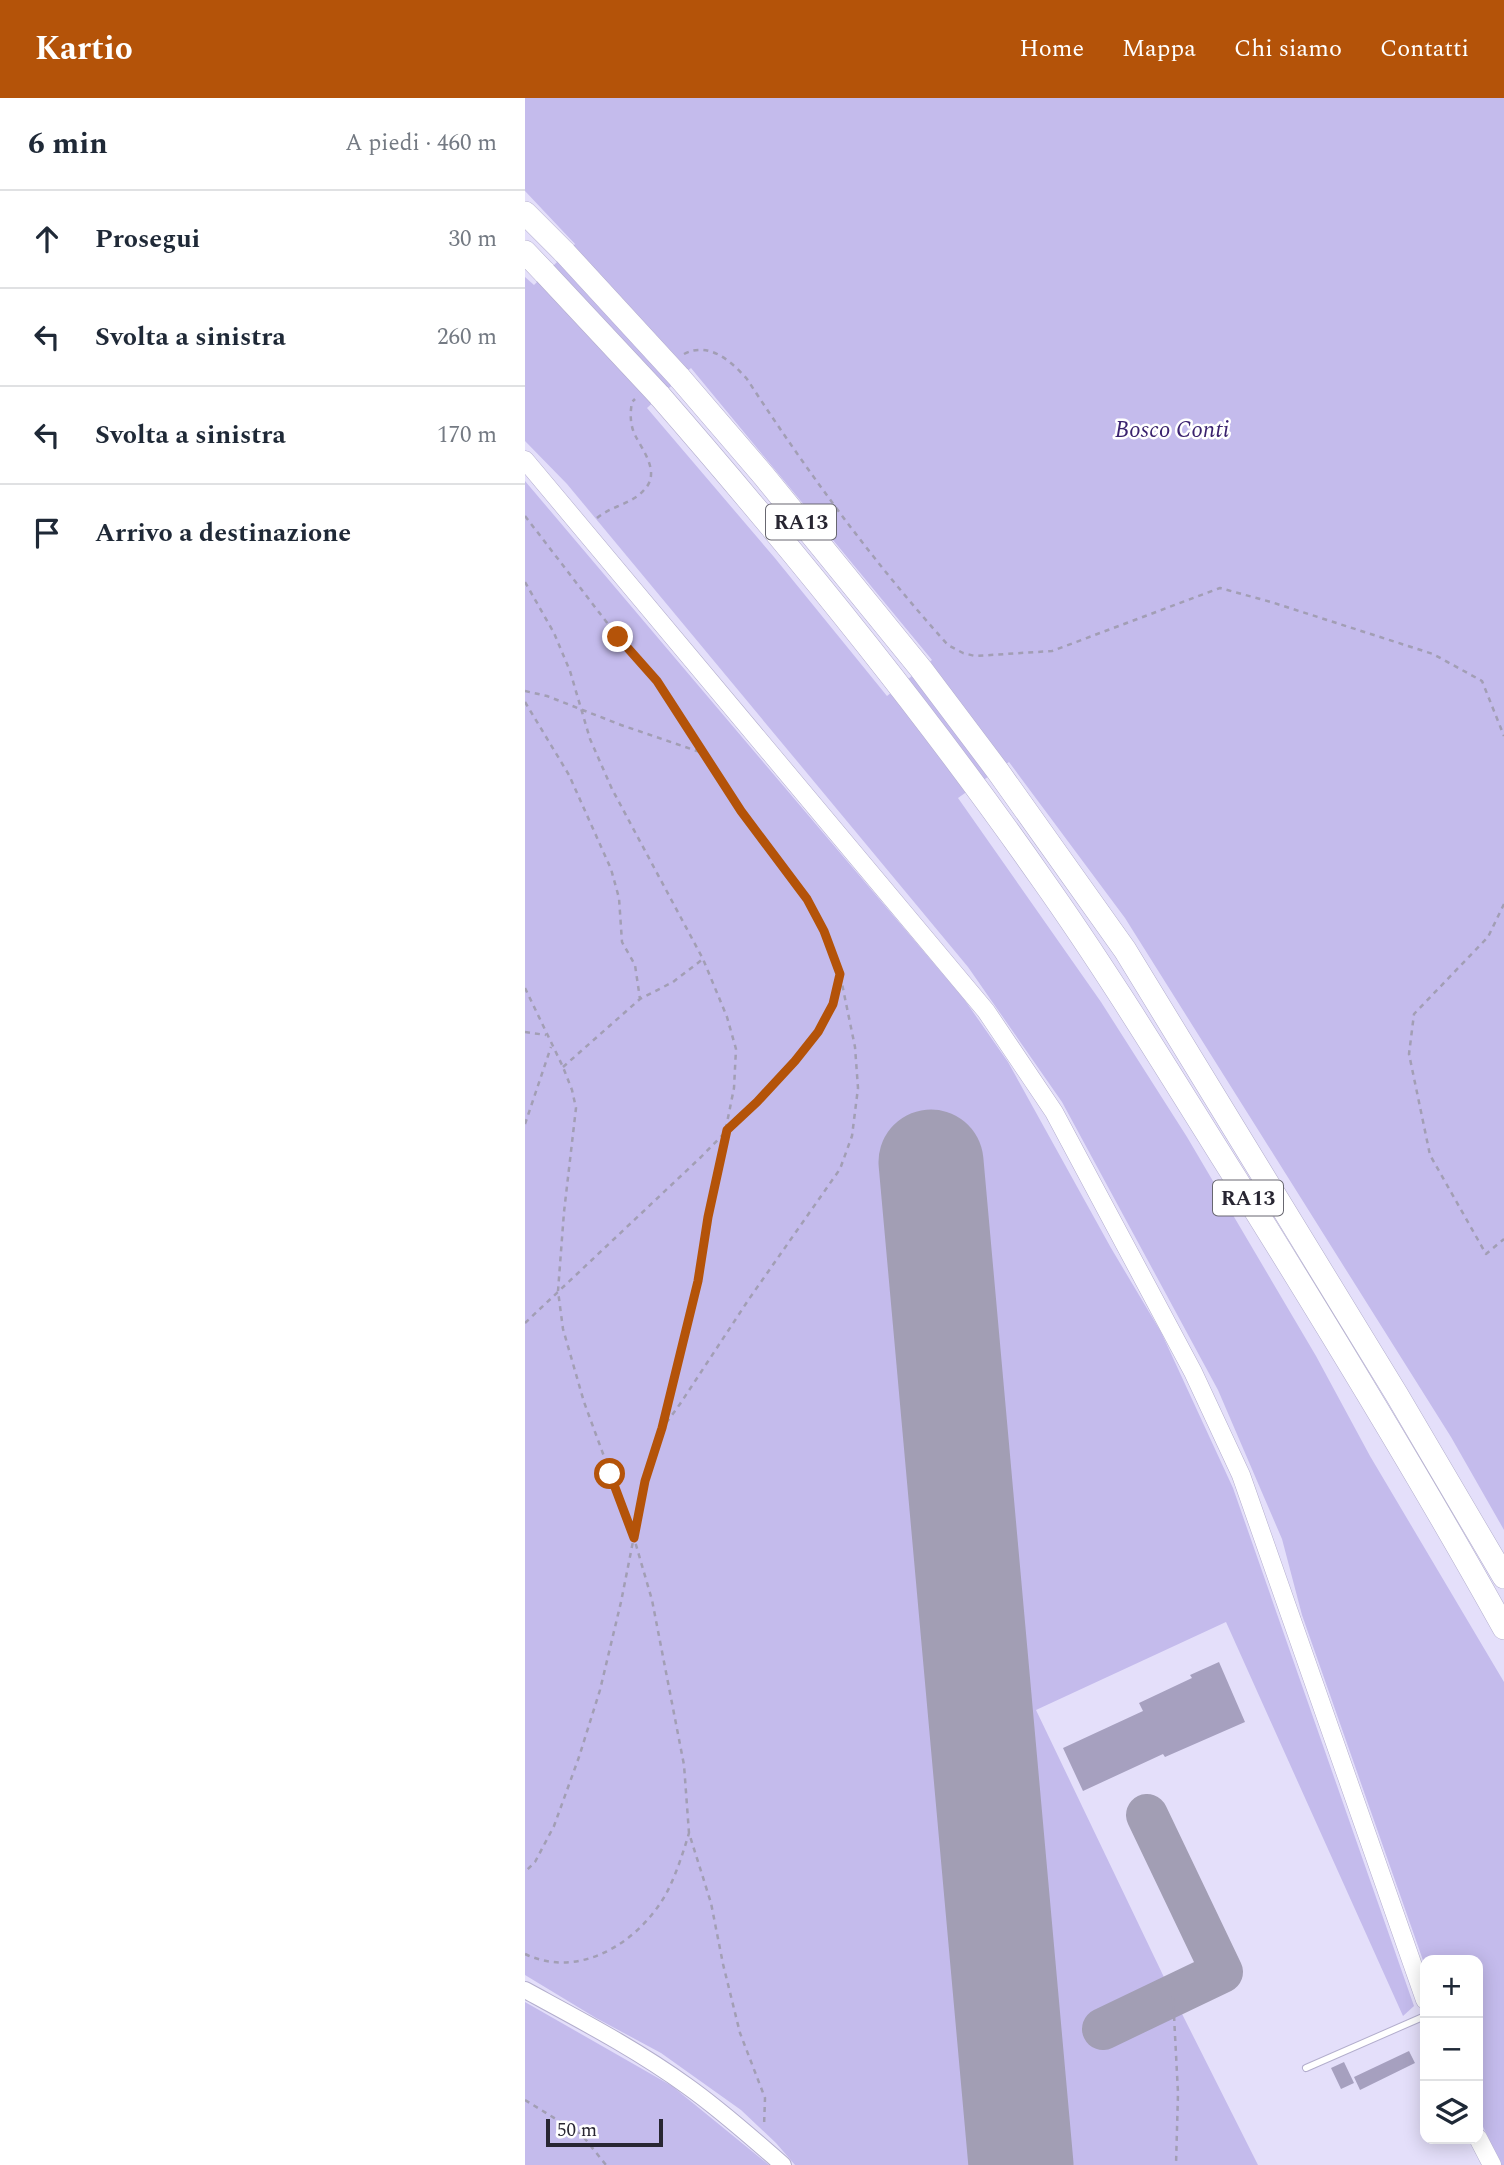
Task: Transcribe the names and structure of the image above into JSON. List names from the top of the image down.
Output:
{
  "streets": {
    "highway": ["RA13"]
  },
  "parks": ["Bosco Conti"],
  "scale_bar": "50 m",
  "page": {
    "header": "Kartio",
    "nav": [
      "Home",
      "Mappa",
      "Chi siamo",
      "Contatti"
    ],
    "heading": ["6 min", "A piedi · 460 m"],
    "list": [
      ["Prosegui", "30 m"],
      ["Svolta a sinistra", "260 m"],
      ["Svolta a sinistra", "170 m"],
      "Arrivo a destinazione"
    ],
    "map_buttons": ["+", "−"],
    "scale": "50 m"
  }
}
